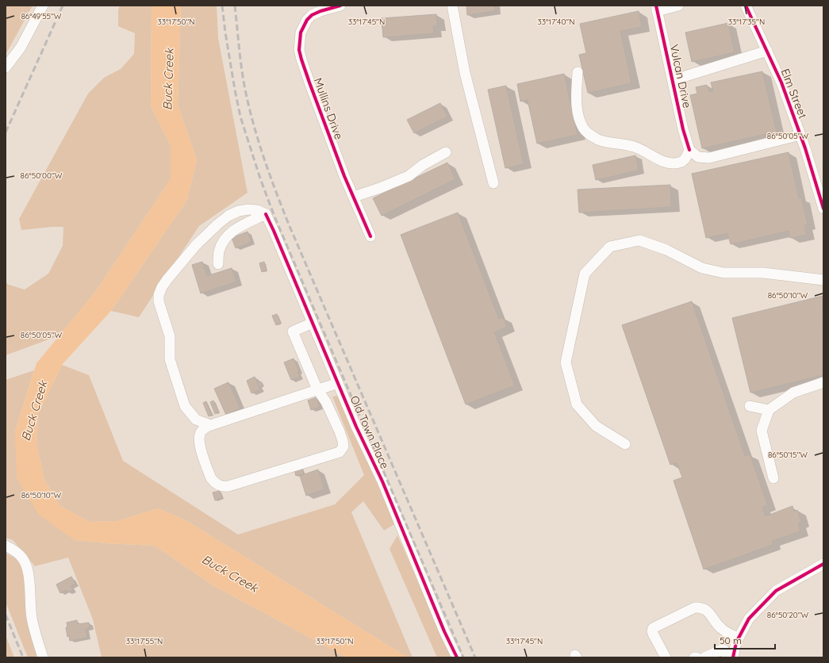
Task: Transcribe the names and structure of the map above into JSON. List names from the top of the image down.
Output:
{
  "streets": {
    "street": [
      "Vulcan Drive",
      "Elm Street",
      "Mullins Drive",
      "Old Town Place"
    ]
  },
  "water": ["Buck Creek"],
  "scale_bar": "50 m",
  "coordinates": [
    "86°49'55\"W",
    "33°17'50\"N",
    "33°17'45\"N",
    "33°17'40\"N",
    "33°17'35\"N",
    "86°50'05\"W",
    "86°50'00\"W",
    "86°50'10\"W",
    "86°50'15\"W",
    "86°50'20\"W",
    "33°17'55\"N"
  ]
}
